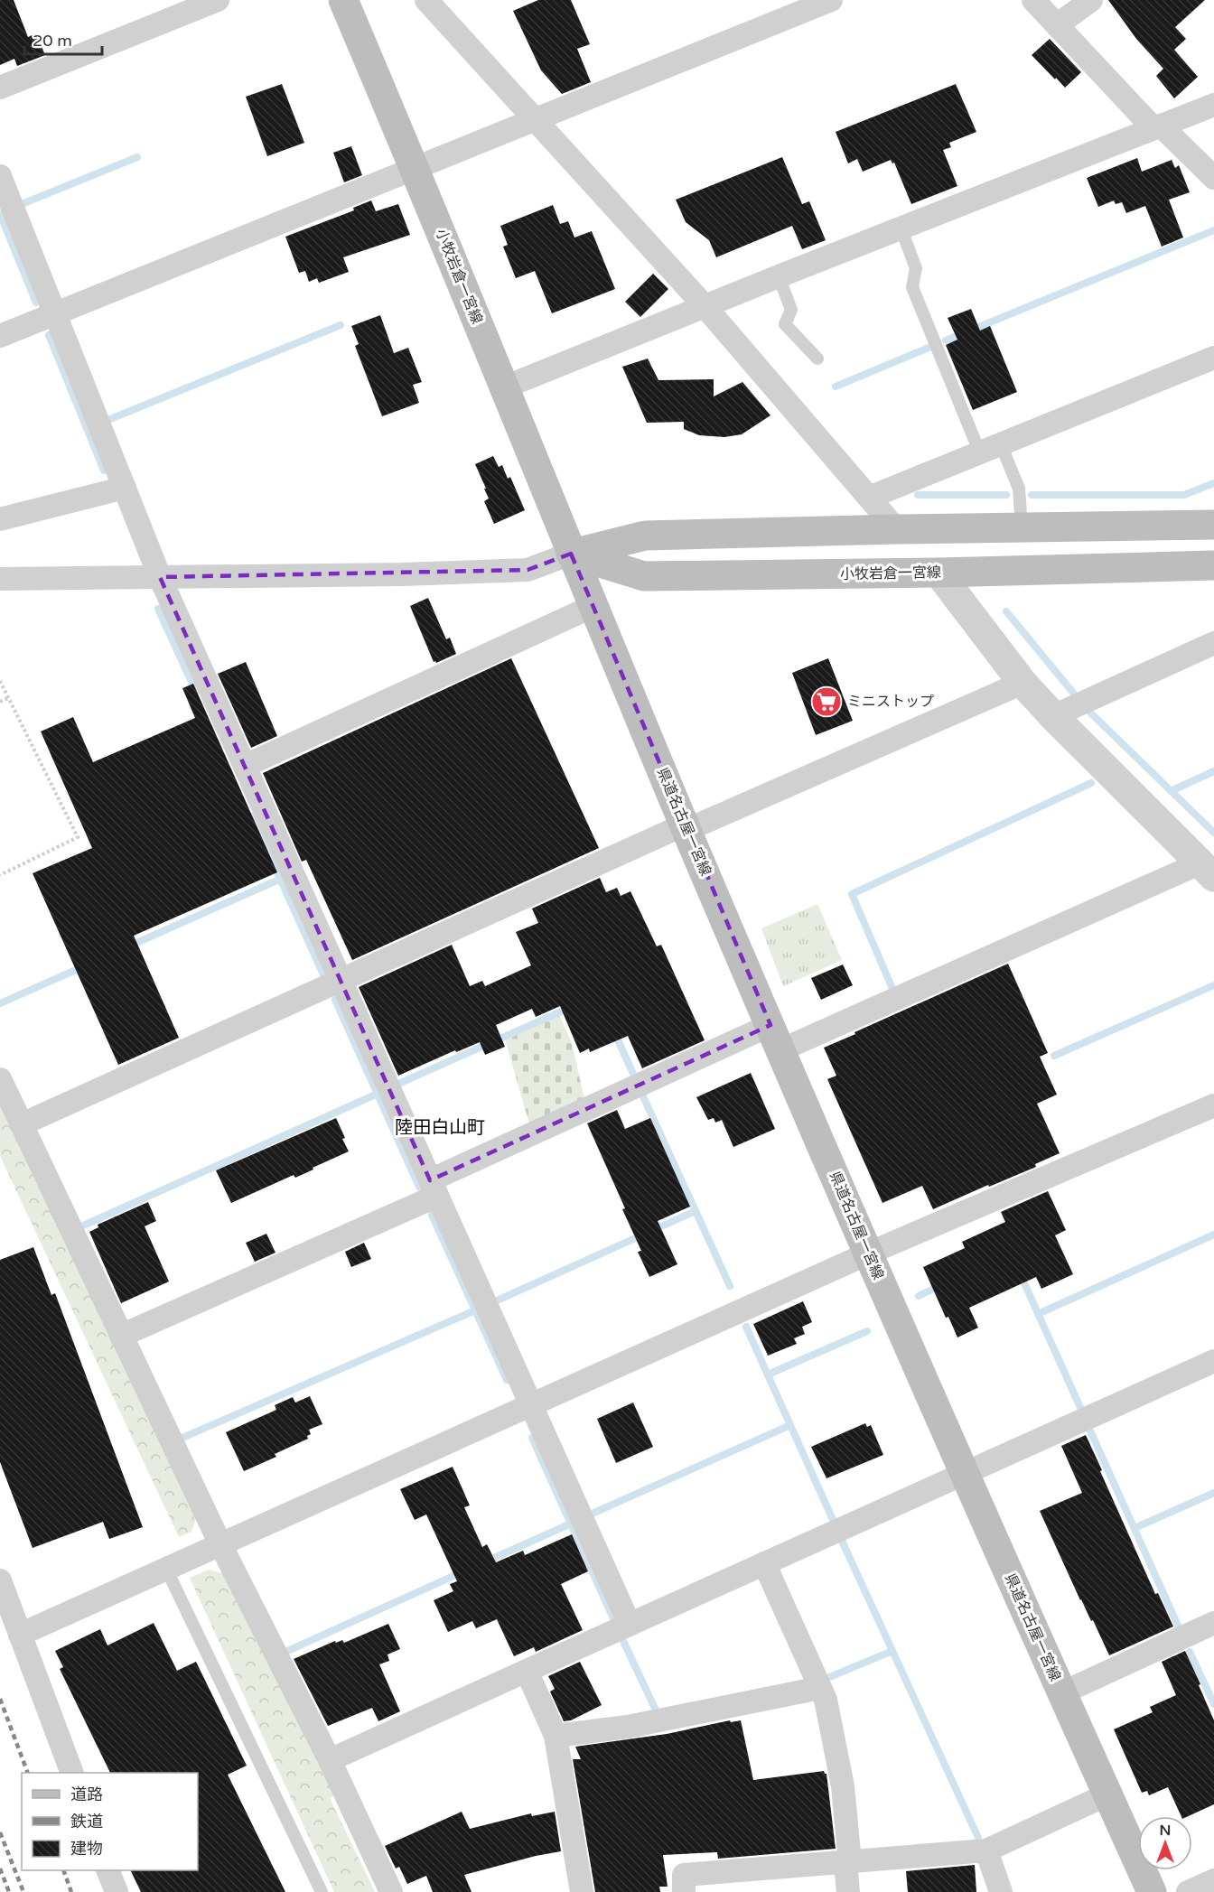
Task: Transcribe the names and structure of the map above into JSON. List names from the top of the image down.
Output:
{
  "streets": {
    "main road": ["小牧岩倉一宮線", "県道名古屋一宮線"]
  },
  "crossings": [
    ["小牧岩倉一宮線", "県道名古屋一宮線"]
  ],
  "districts": ["陸田白山町"],
  "places": {
    "supermarket": ["ミニストップ"]
  },
  "legend": ["道路", "鉄道", "建物"],
  "scale_bar": "20 m",
  "north": "top"
}
